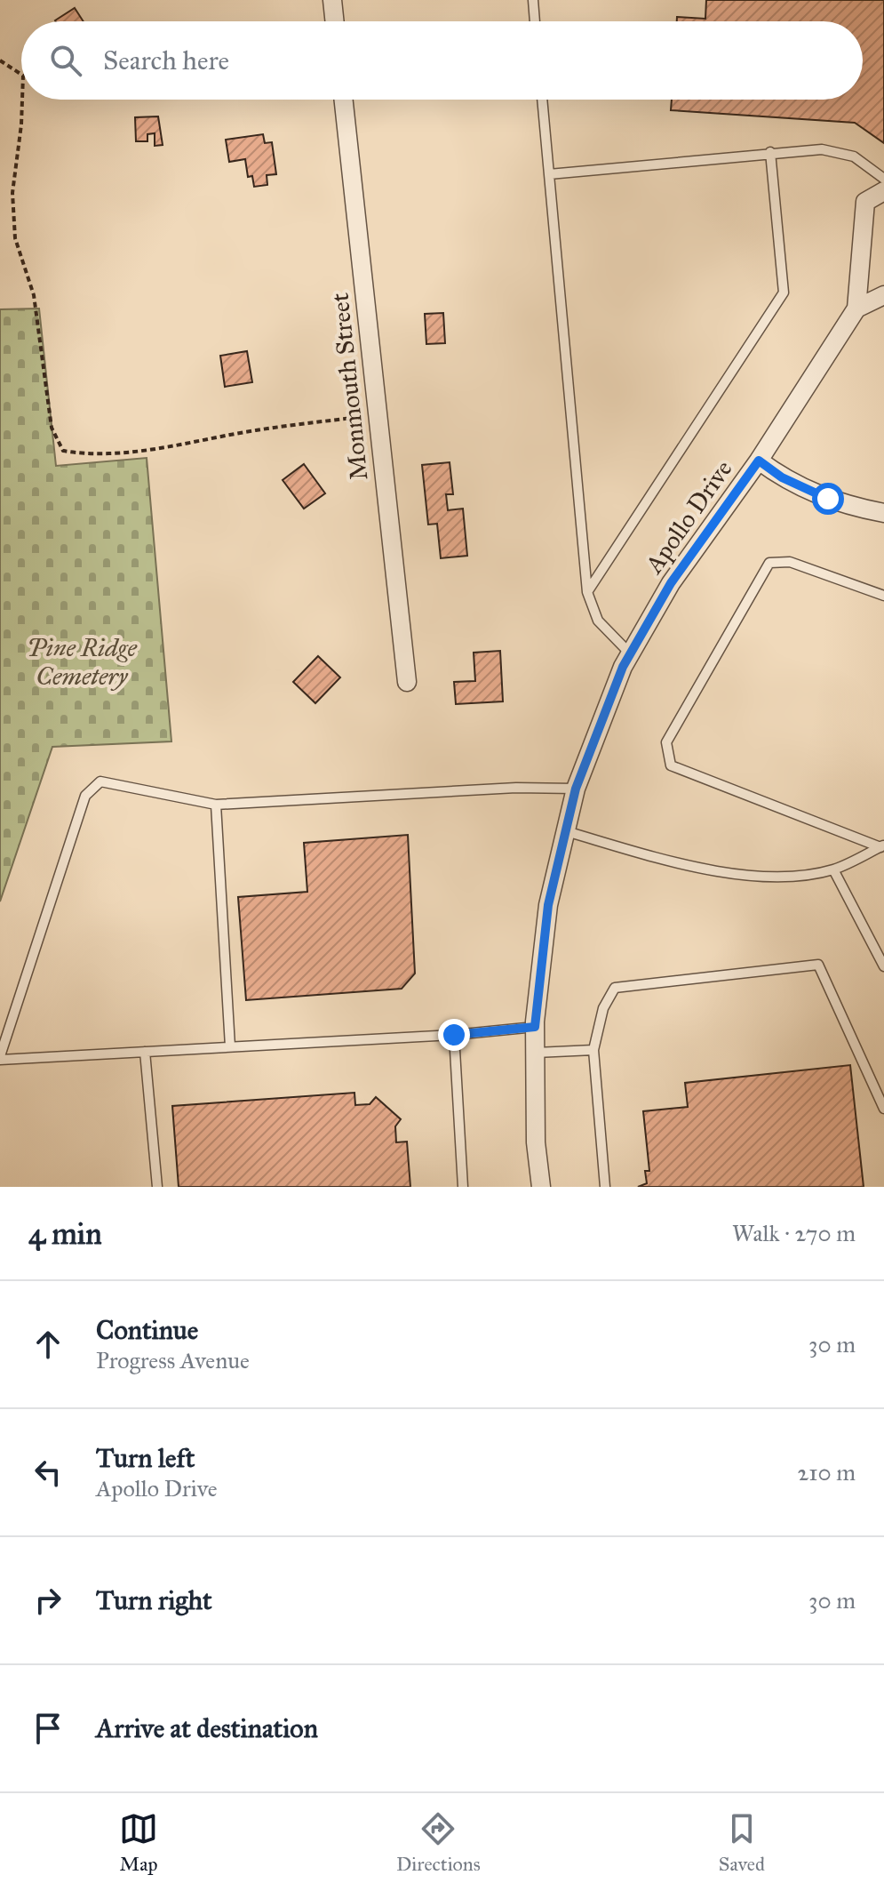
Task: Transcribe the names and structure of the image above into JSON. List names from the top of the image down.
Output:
{
  "streets": {
    "street": ["Monmouth Street", "Apollo Drive"]
  },
  "parks": ["Pine Ridge Cemetery"],
  "page": {
    "search": "Search here",
    "heading": ["4 min", "Walk · 270 m"],
    "list": [
      ["Continue", "Progress Avenue", "30 m"],
      ["Turn left", "Apollo Drive", "210 m"],
      ["Turn right", "30 m"],
      "Arrive at destination"
    ],
    "nav": ["Map", "Directions", "Saved"]
  }
}
